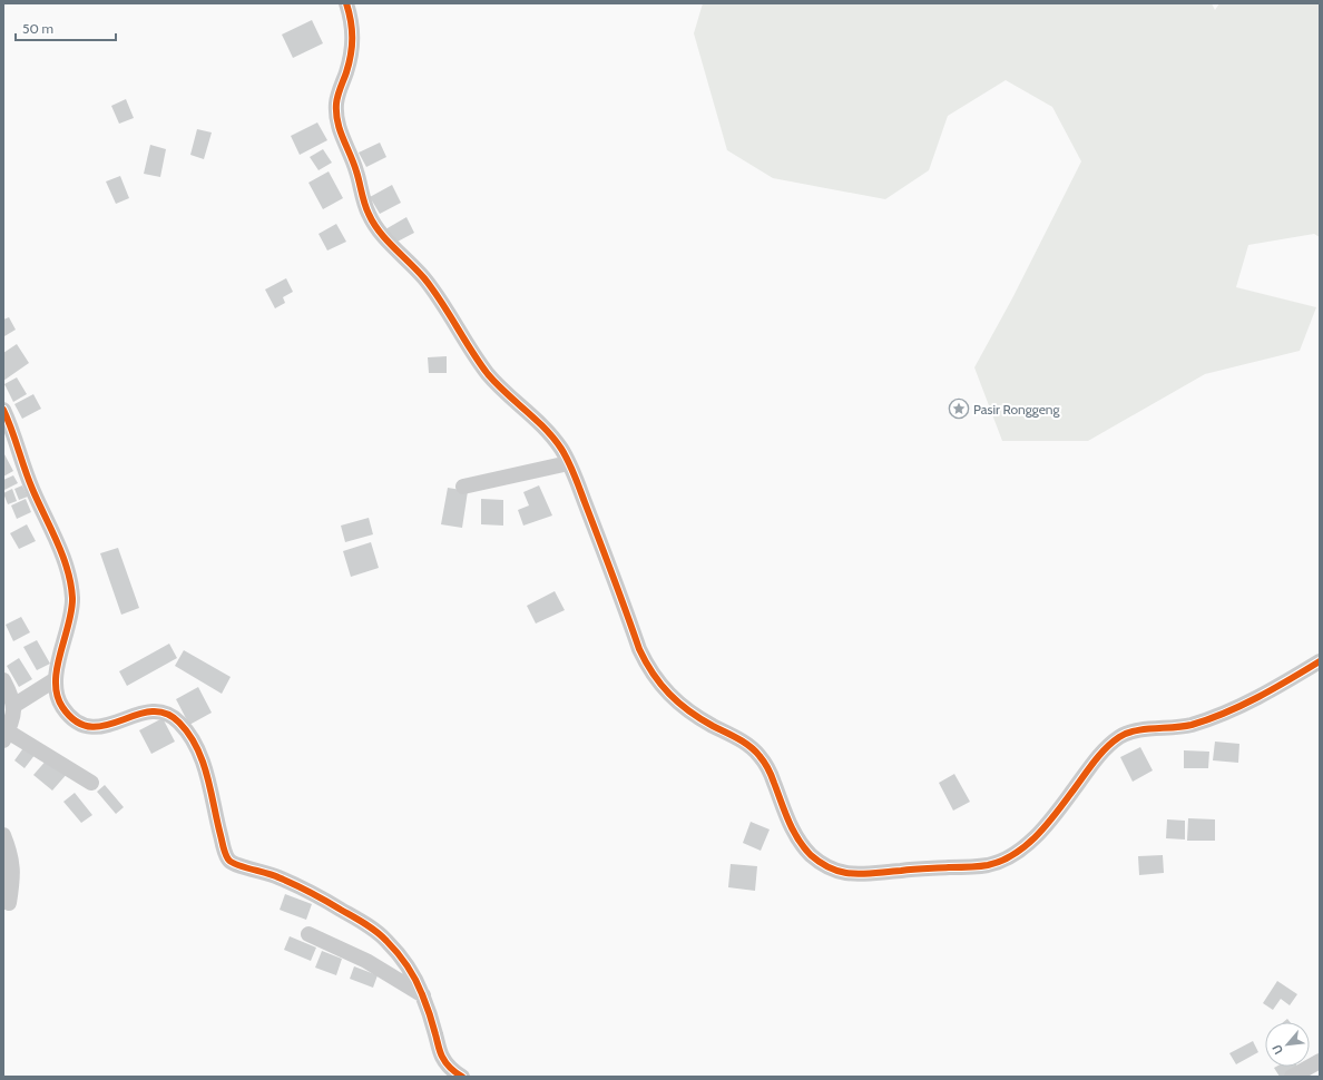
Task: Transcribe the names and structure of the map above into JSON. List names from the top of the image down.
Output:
{
  "places": {
    "place": ["Pasir Ronggeng"]
  },
  "scale_bar": "50 m",
  "north": "bottom left"
}
